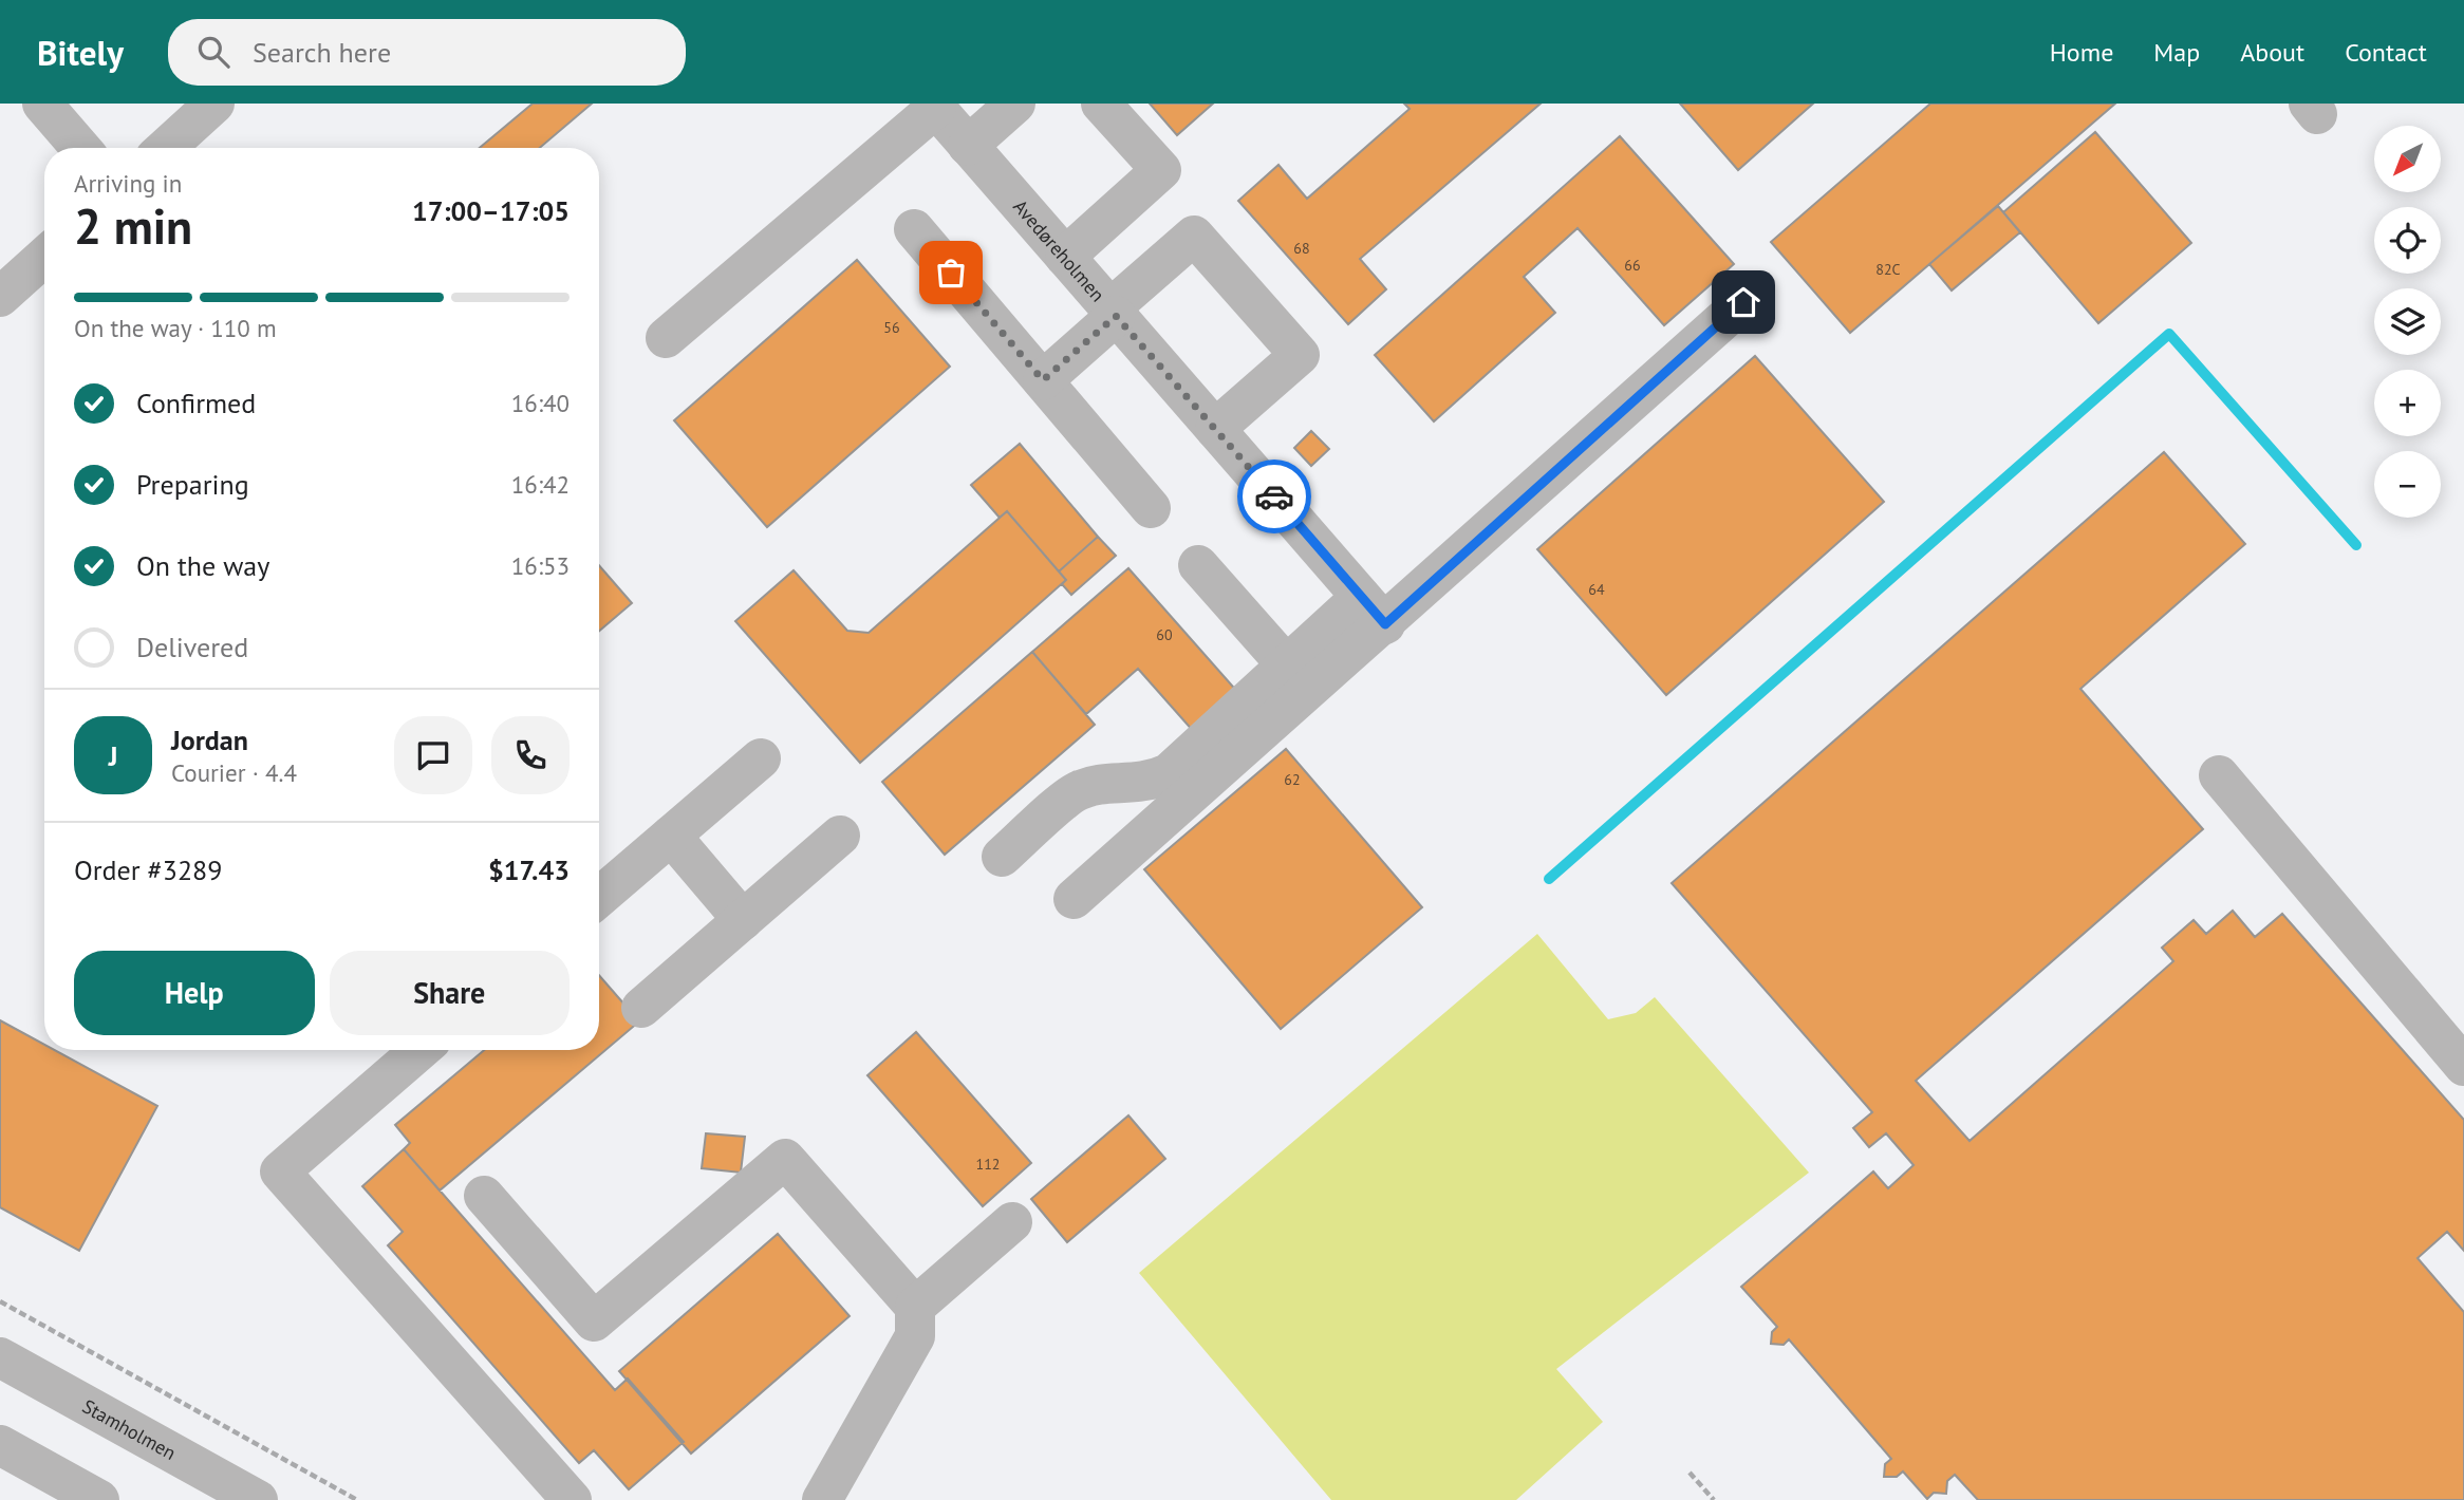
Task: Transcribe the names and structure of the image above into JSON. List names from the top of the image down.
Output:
{
  "streets": {
    "street": ["Avedøreholmen", "Stamholmen"]
  },
  "house_numbers": [
    "68",
    "66",
    "82C",
    "56",
    "64",
    "60",
    "62",
    "112"
  ],
  "north": "bottom left",
  "page": {
    "header": "Bitely",
    "search": "Search here",
    "nav": [
      "Home",
      "Map",
      "About",
      "Contact"
    ],
    "map_buttons": ["+", "−"],
    "heading": ["2 min", "Arriving in", "17:00–17:05"],
    "panel": [
      "Jordan",
      "Courier · 4.4",
      "Order #3289",
      "$17.43"
    ],
    "bar": "On the way · 110 m",
    "list": [
      ["Confirmed", "16:40"],
      ["Preparing", "16:42"],
      ["On the way", "16:53"],
      "Delivered"
    ],
    "round": "J",
    "buttons": ["Help", "Share"]
  }
}
